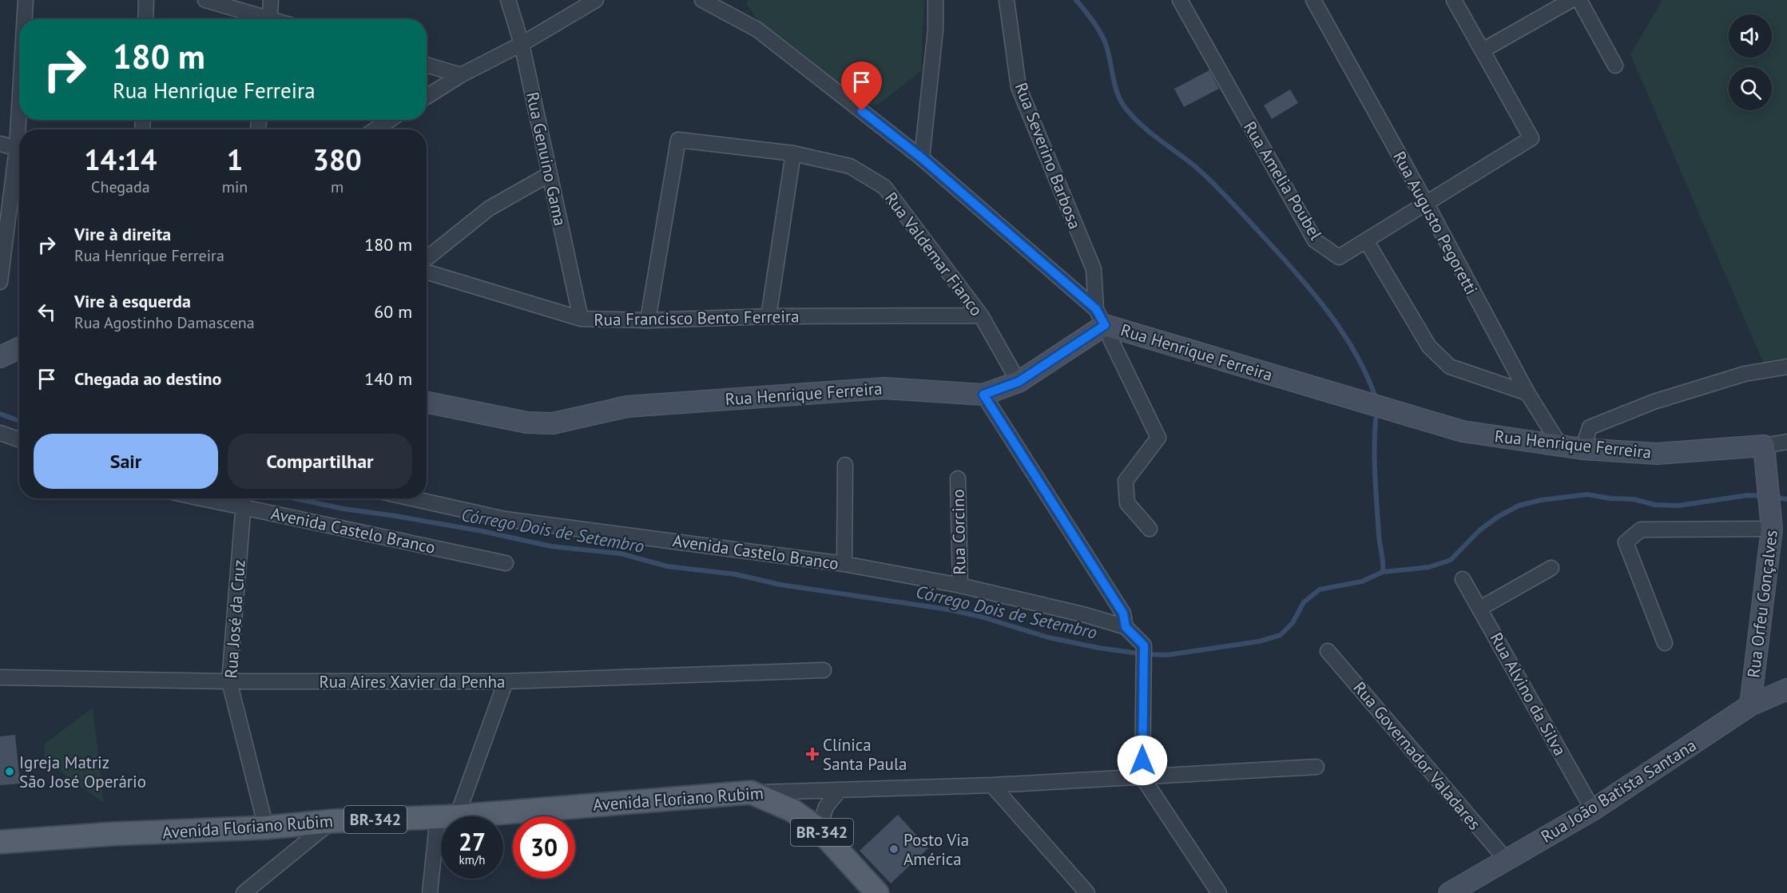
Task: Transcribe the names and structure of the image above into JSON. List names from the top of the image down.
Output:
{
  "streets": {
    "main road": ["Avenida Floriano Rubim", "BR-342"],
    "street": [
      "Rua Severino Barbosa",
      "Rua Genuino Gama",
      "Rua Amelia Poubel",
      "Rua Augusto Pegoretti",
      "Rua Valdemar Fianco",
      "Rua Francisco Bento Ferreira",
      "Rua Henrique Ferreira",
      "Avenida Castelo Branco",
      "Rua Corcino",
      "Rua Orfeu Gonçalves",
      "Rua José da Cruz",
      "Rua Aires Xavier da Penha",
      "Rua Alvino da Silva",
      "Rua Governador Valadares",
      "Rua João Batista Santana"
    ]
  },
  "crossings": [
    ["Rua Severino Barbosa", "Rua Henrique Ferreira"],
    ["Rua Genuino Gama", "Rua Francisco Bento Ferreira"],
    ["Rua Amelia Poubel", "Rua Augusto Pegoretti"],
    ["Rua Augusto Pegoretti", "Rua Henrique Ferreira"],
    ["Rua Valdemar Fianco", "Rua Francisco Bento Ferreira"],
    ["Rua Valdemar Fianco", "Rua Henrique Ferreira"],
    ["Rua Henrique Ferreira", "Rua Orfeu Gonçalves"],
    ["Avenida Castelo Branco", "Rua Corcino"],
    ["Avenida Castelo Branco", "Rua José da Cruz"],
    ["Rua Orfeu Gonçalves", "Rua João Batista Santana"],
    ["Rua José da Cruz", "Rua Aires Xavier da Penha"],
    ["Rua José da Cruz", "Avenida Floriano Rubim"],
    ["Rua Alvino da Silva", "Rua João Batista Santana"],
    ["Rua Governador Valadares", "Rua João Batista Santana"],
    ["Avenida Floriano Rubim", "BR-342"]
  ],
  "water": ["Córrego Dois de Setembro"],
  "places": {
    "health": ["Clínica Santa Paula"],
    "other": ["Igreja Matriz São José Operário", "Posto Via América"]
  },
  "page": {
    "turn": ["180 m", "Rua Henrique Ferreira"],
    "eta": [
      "14:14",
      "Chegada",
      "1",
      "min",
      "380",
      "m"
    ],
    "list": [
      {
        "name": "Vire à direita",
        "note": "Rua Henrique Ferreira",
        "value": "180 m"
      },
      {
        "name": "Vire à esquerda",
        "note": "Rua Agostinho Damascena",
        "value": "60 m"
      },
      {
        "name": "Chegada ao destino",
        "value": "140 m"
      }
    ],
    "buttons": ["Sair", "Compartilhar"],
    "speed": "27 km/h",
    "limit": "30"
  }
}
